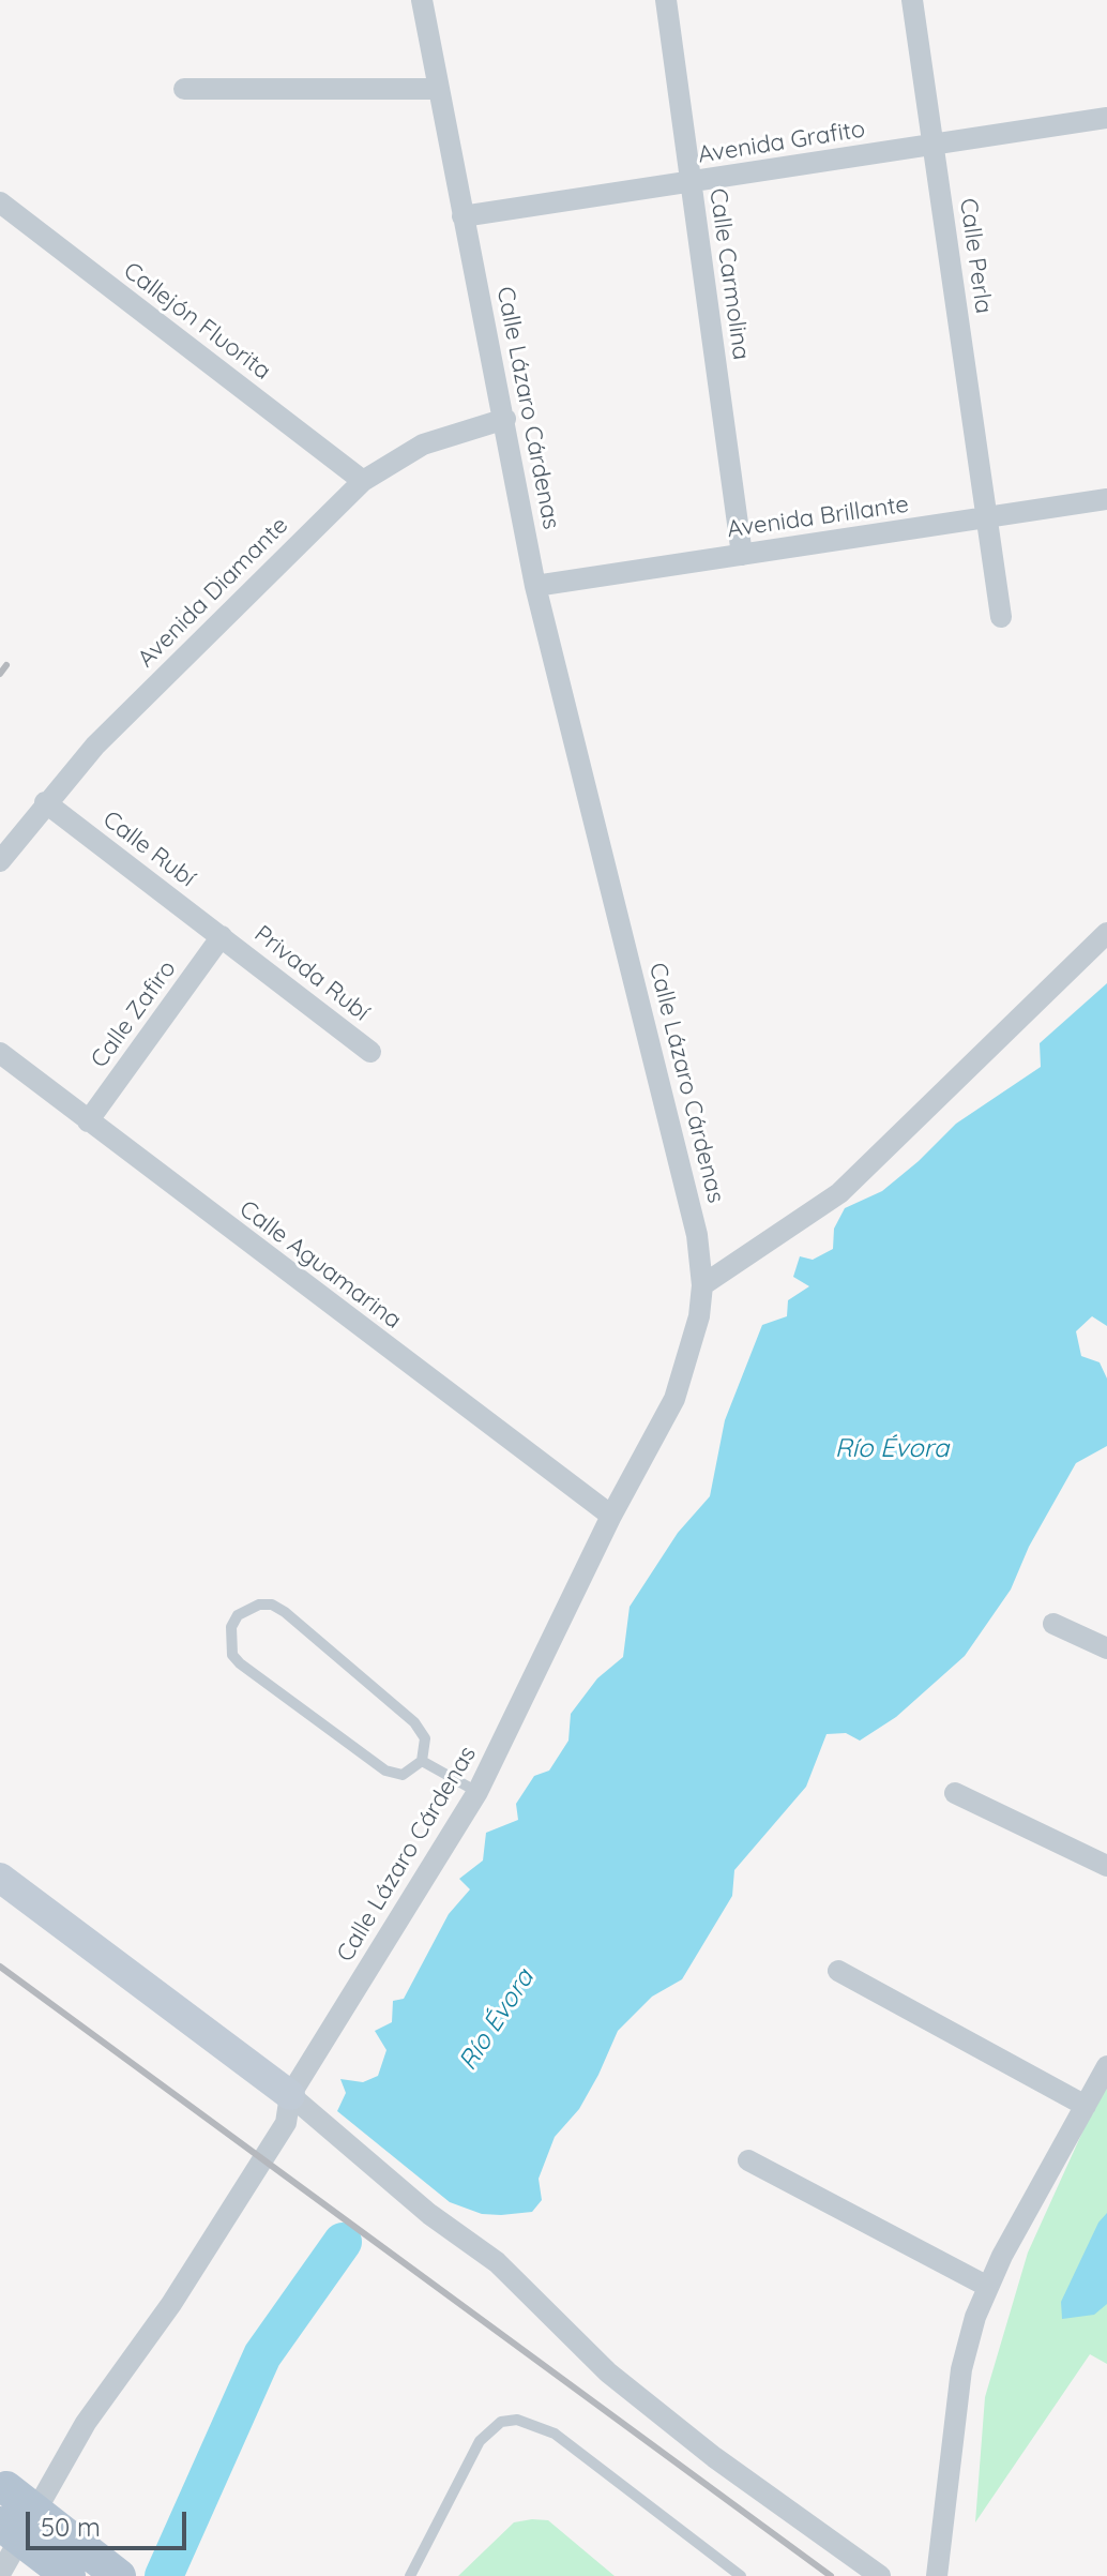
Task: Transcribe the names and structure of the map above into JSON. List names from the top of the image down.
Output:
{
  "streets": {
    "street": [
      "Avenida Grafito",
      "Calle Perla",
      "Calle Carmolina",
      "Callejón Fluorita",
      "Calle Lázaro Cárdenas",
      "Avenida Brillante",
      "Avenida Diamante",
      "Calle Rubí",
      "Privada Rubí",
      "Calle Zafiro",
      "Calle Aguamarina"
    ]
  },
  "crossings": [
    ["Avenida Grafito", "Calle Perla"],
    ["Avenida Grafito", "Calle Carmolina"],
    ["Avenida Grafito", "Calle Lázaro Cárdenas"],
    ["Calle Perla", "Avenida Brillante"],
    ["Calle Carmolina", "Avenida Brillante"],
    ["Callejón Fluorita", "Avenida Diamante"],
    ["Calle Lázaro Cárdenas", "Avenida Brillante"],
    ["Calle Lázaro Cárdenas", "Avenida Diamante"],
    ["Calle Lázaro Cárdenas", "Calle Aguamarina"],
    ["Avenida Diamante", "Calle Rubí"],
    ["Calle Rubí", "Privada Rubí"],
    ["Calle Rubí", "Calle Zafiro"],
    ["Privada Rubí", "Calle Zafiro"],
    ["Calle Zafiro", "Calle Aguamarina"]
  ],
  "water": ["Río Évora"],
  "scale_bar": "50 m"
}
